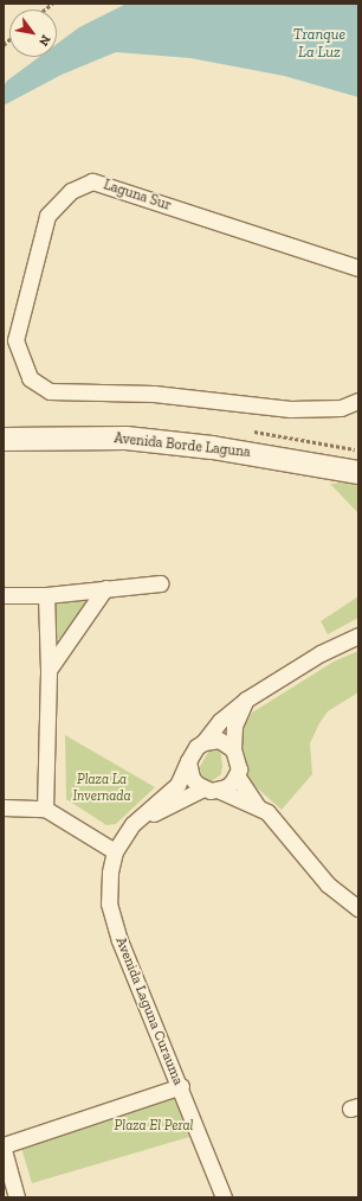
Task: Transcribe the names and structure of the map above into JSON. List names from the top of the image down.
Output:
{
  "streets": {
    "street": ["Laguna Sur", "Avenida Borde Laguna", "Avenida Laguna Curauma"]
  },
  "water": ["Tranque La Luz"],
  "parks": ["Plaza La Invernada", "Plaza El Peral"],
  "north": "bottom right"
}
